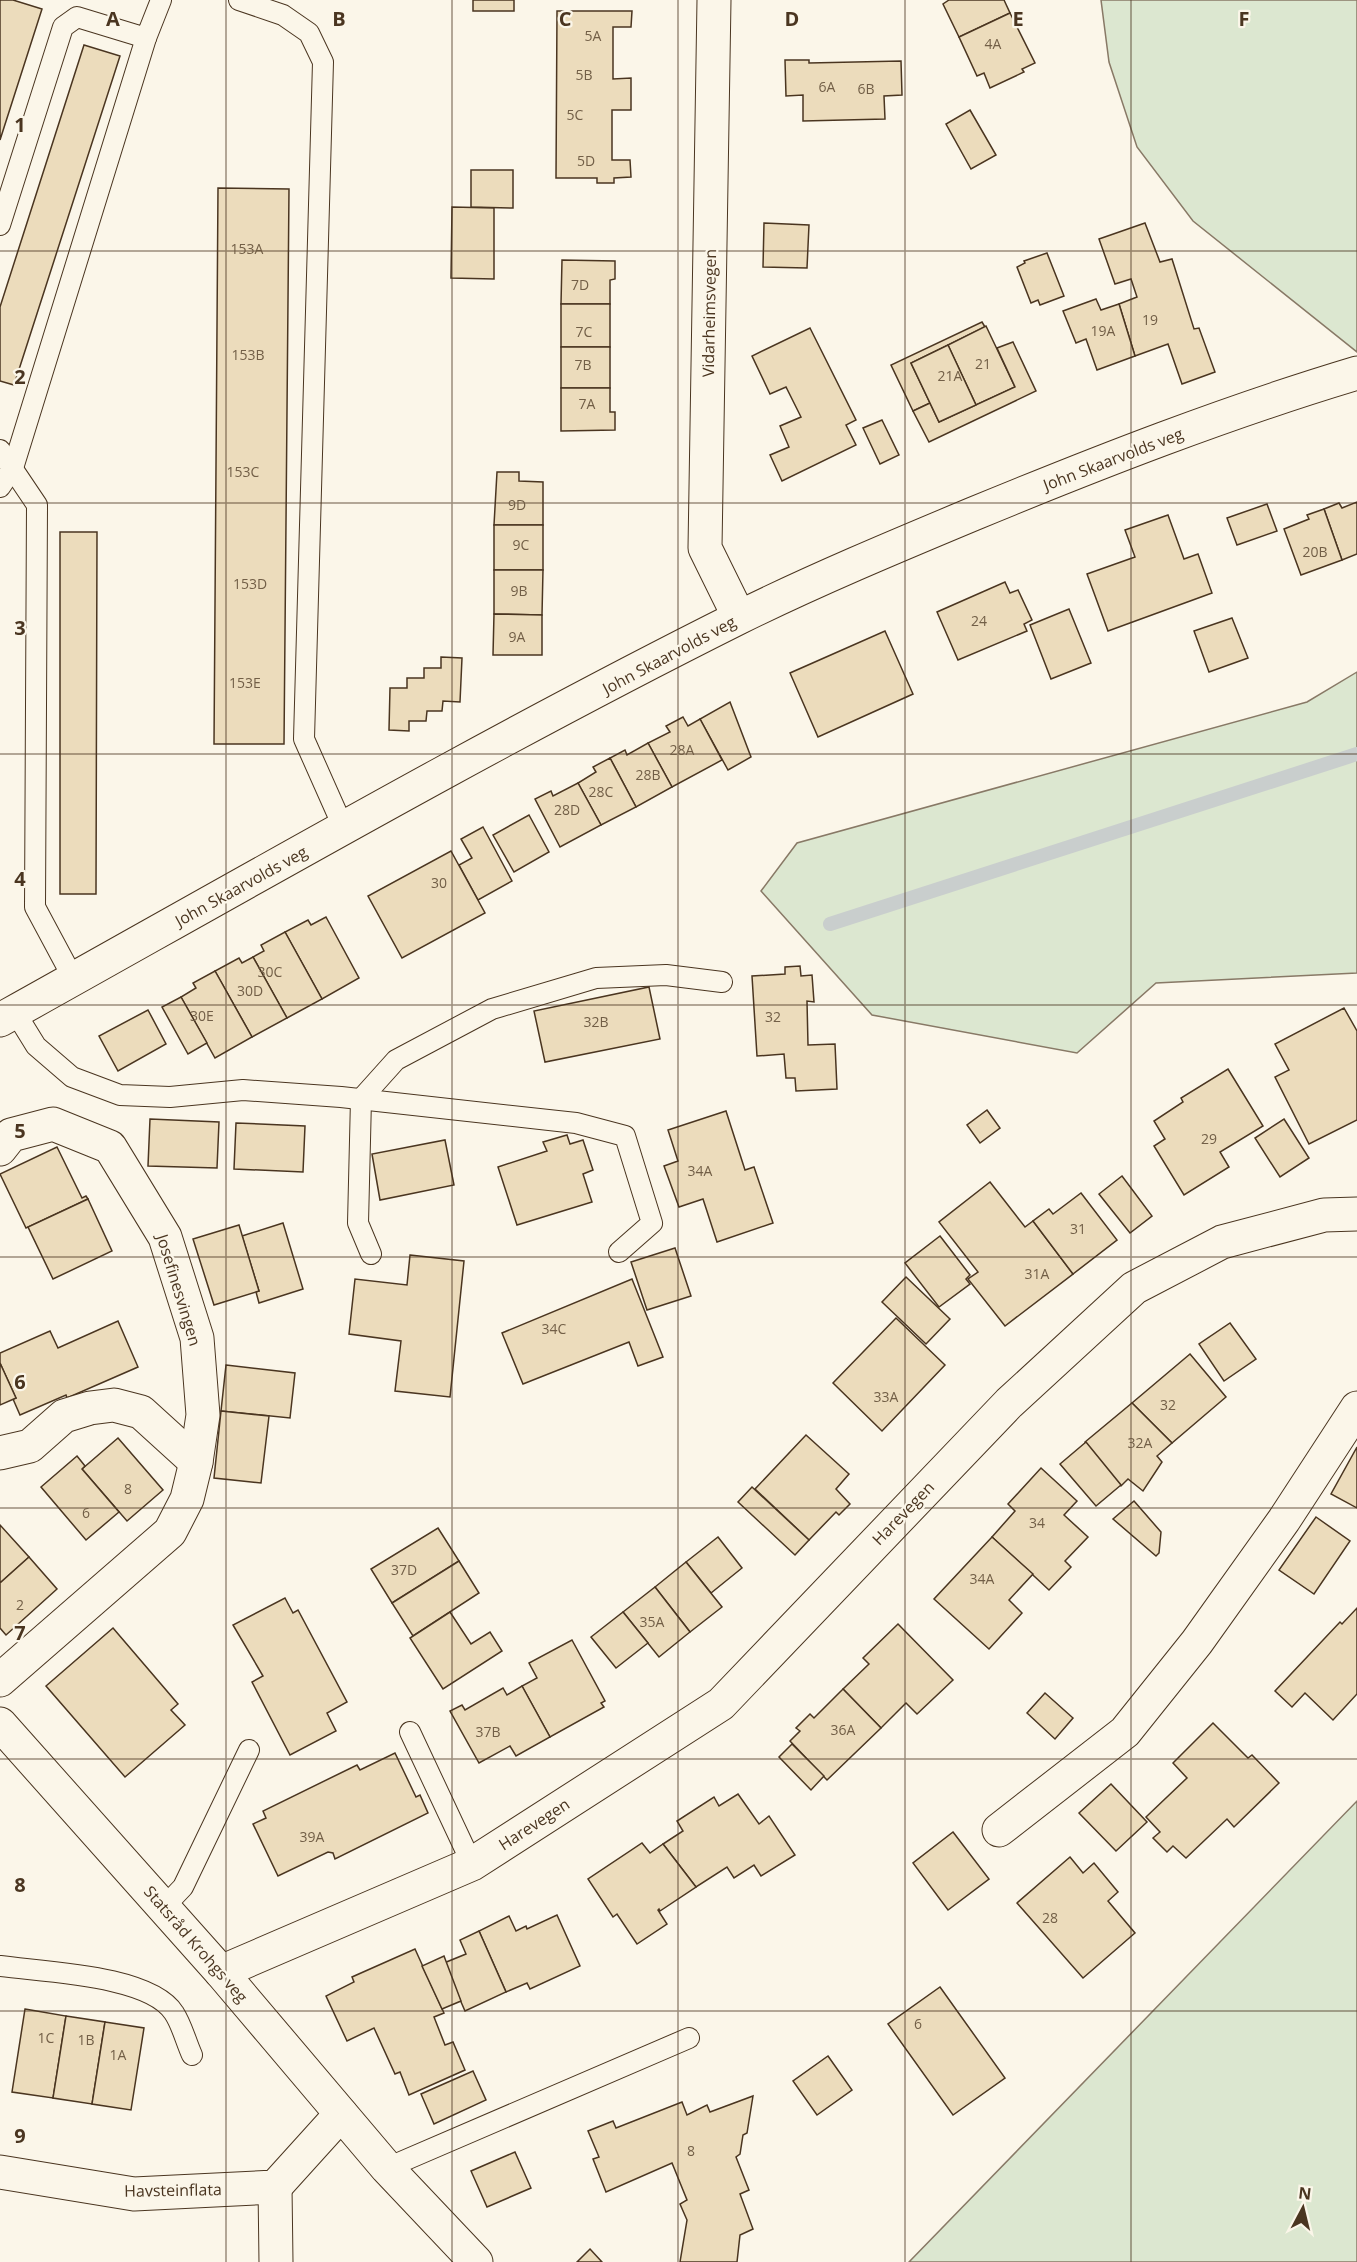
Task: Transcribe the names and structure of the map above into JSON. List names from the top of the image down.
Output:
{
  "streets": {
    "street": [
      "Vidarheimsvegen",
      "John Skaarvolds veg",
      "Josefinesvingen",
      "Harevegen",
      "Statsråd Krohgs veg",
      "Havsteinflata"
    ]
  },
  "crossings": [
    ["Vidarheimsvegen", "John Skaarvolds veg"],
    ["Harevegen", "Statsråd Krohgs veg"]
  ],
  "house_numbers": [
    "5A",
    "4A",
    "5B",
    "6A",
    "6B",
    "5C",
    "5D",
    "153A",
    "7D",
    "19",
    "19A",
    "7C",
    "153B",
    "21",
    "7B",
    "21A",
    "7A",
    "153C",
    "9D",
    "9C",
    "20B",
    "153D",
    "9B",
    "24",
    "9A",
    "153E",
    "28A",
    "28B",
    "28C",
    "28D",
    "30",
    "30C",
    "30D",
    "30E",
    "32",
    "32B",
    "29",
    "34A",
    "31",
    "31A",
    "34C",
    "33A",
    "32",
    "32A",
    "8",
    "6",
    "34",
    "37D",
    "34A",
    "2",
    "35A",
    "36A",
    "37B",
    "39A",
    "28",
    "6",
    "1C",
    "1B",
    "1A",
    "8"
  ],
  "north": "top",
  "grid": {
    "columns": [
      "A",
      "B",
      "C",
      "D",
      "E",
      "F"
    ],
    "rows": [
      "1",
      "2",
      "3",
      "4",
      "5",
      "6",
      "7",
      "8",
      "9"
    ]
  }
}
